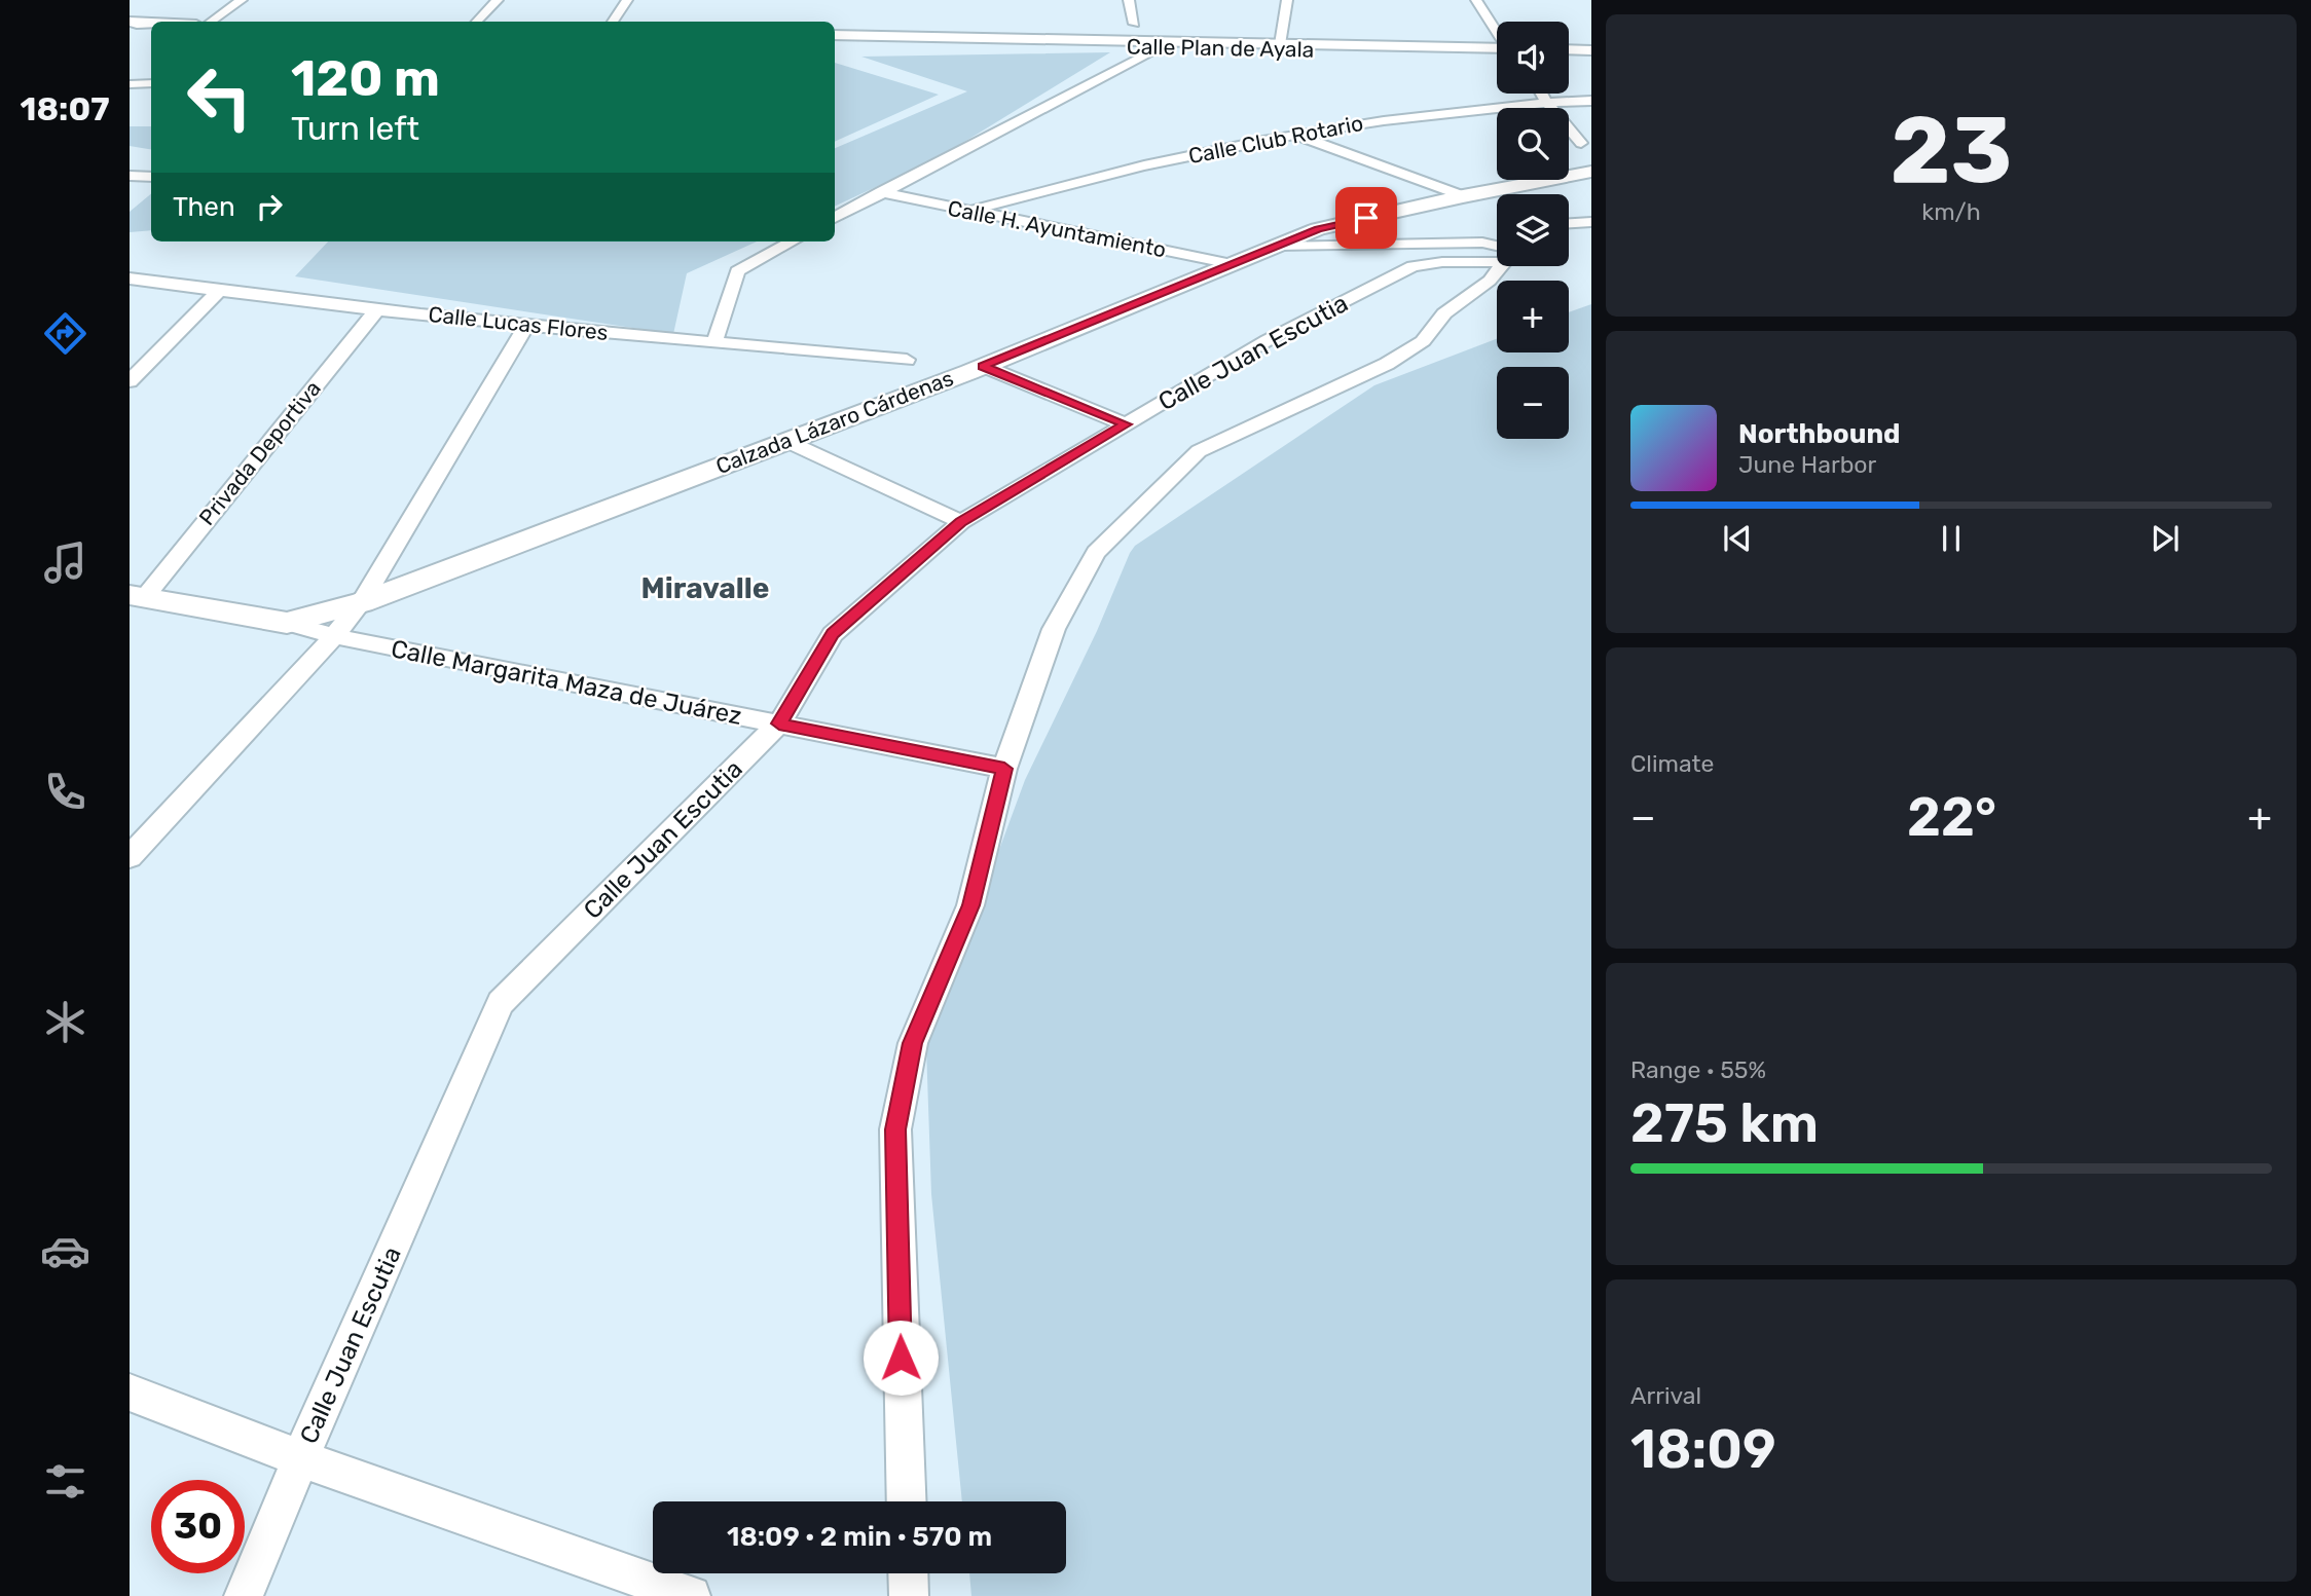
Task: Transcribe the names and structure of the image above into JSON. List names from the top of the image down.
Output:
{
  "streets": {
    "street": [
      "Calle Plan de Ayala",
      "Calle Club Rotario",
      "Calle H. Ayuntamiento",
      "Calle Lucas Flores",
      "Calle Juan Escutia",
      "Calzada Lázaro Cárdenas",
      "Privada Deportiva",
      "Calle Margarita Maza de Juárez"
    ]
  },
  "crossings": [
    ["Calle Club Rotario", "Calle H. Ayuntamiento"],
    ["Calle H. Ayuntamiento", "Calzada Lázaro Cárdenas"],
    ["Calle Lucas Flores", "Privada Deportiva"],
    ["Calle Juan Escutia", "Calle Margarita Maza de Juárez"],
    ["Calzada Lázaro Cárdenas", "Calle Margarita Maza de Juárez"],
    ["Privada Deportiva", "Calle Margarita Maza de Juárez"]
  ],
  "districts": ["Miravalle"],
  "page": {
    "tabs": "18:07",
    "tile": [
      ["23", "km/h"],
      "Climate",
      ["Range · 55%", "275 km"],
      ["Arrival", "18:09"]
    ],
    "map_buttons": ["+", "−"],
    "turn": ["120 m", "Turn left"],
    "then": "Then",
    "song": ["Northbound", "June Harbor"],
    "heat": ["−", "22°", "+"],
    "limit": "30",
    "trip": "18:09 · 2 min · 570 m"
  }
}
